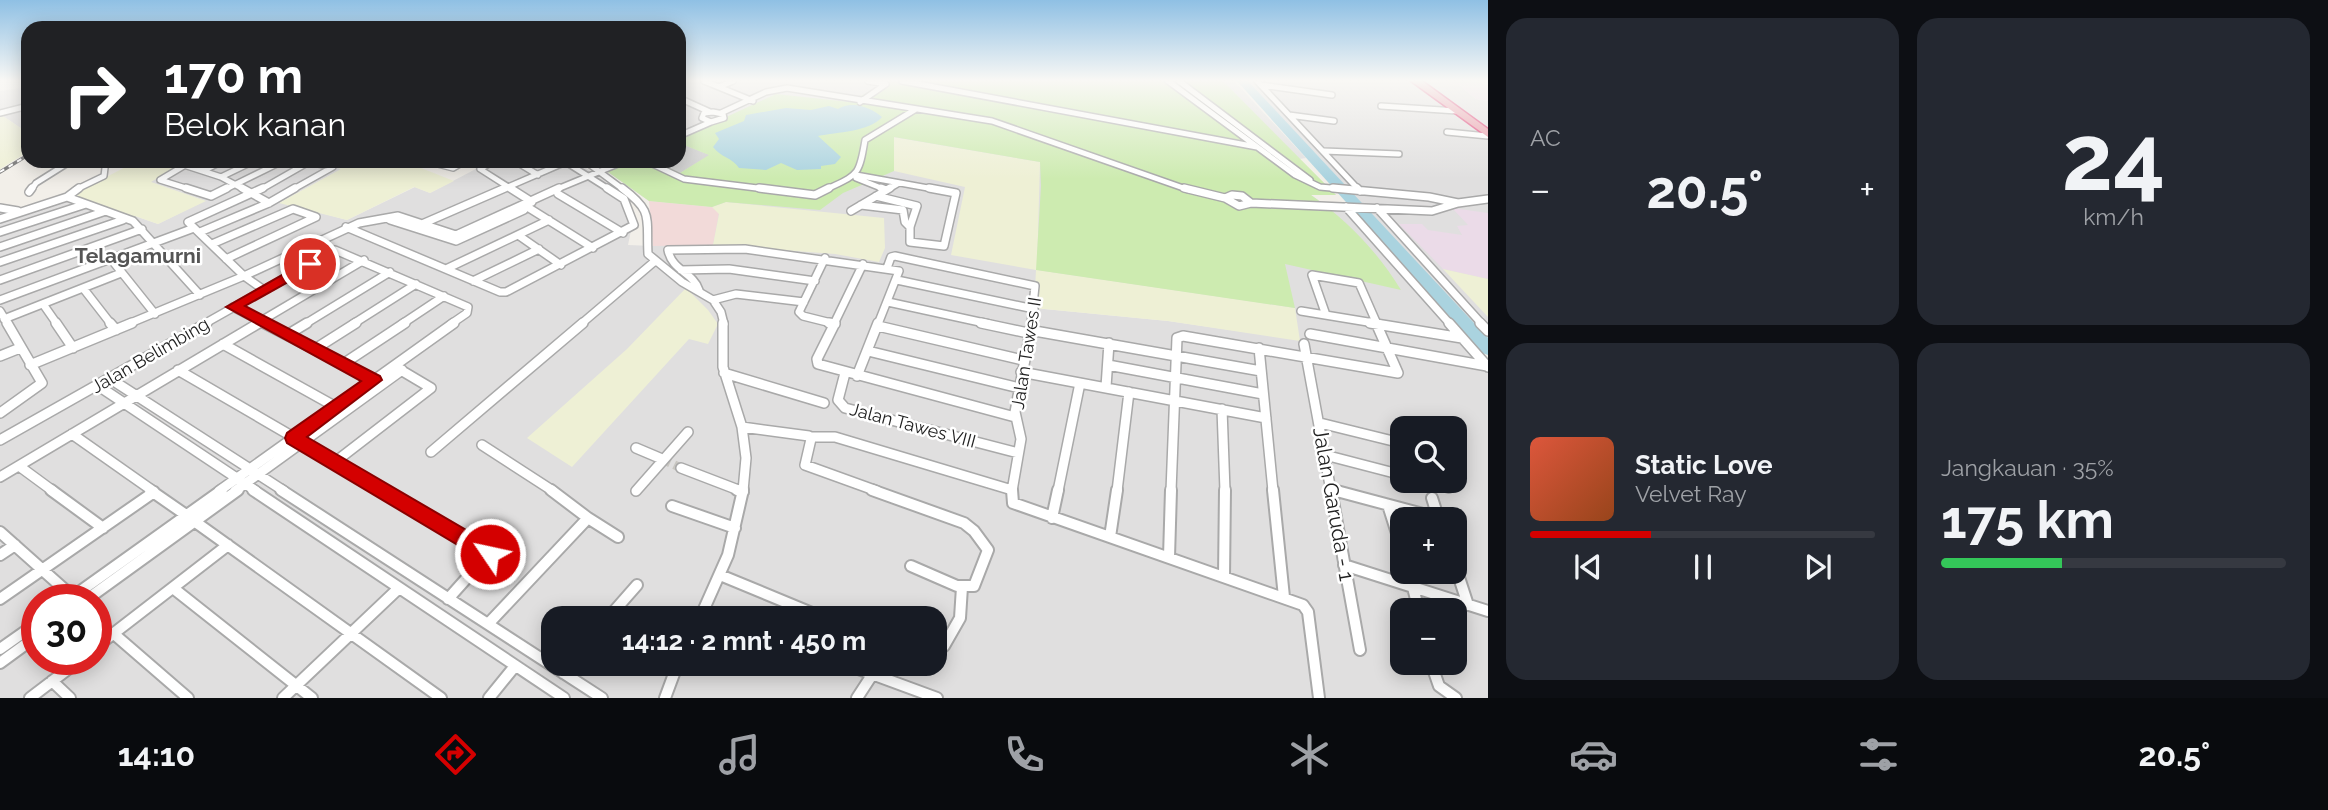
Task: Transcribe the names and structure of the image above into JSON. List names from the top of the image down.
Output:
{
  "streets": {
    "street": [
      "Jalan Tawes II",
      "Jalan Belimbing",
      "Jalan Tawes VIII",
      "Jalan Garuda - 1"
    ]
  },
  "crossings": [
    ["Jalan Tawes II", "Jalan Tawes VIII"]
  ],
  "districts": ["Telagamurni"],
  "page": {
    "tile": [
      "AC",
      ["24", "km/h"],
      ["Jangkauan · 35%", "175 km"]
    ],
    "turn": ["170 m", "Belok kanan"],
    "heat": ["−", "20.5°", "+"],
    "map_buttons": ["+", "−"],
    "song": ["Static Love", "Velvet Ray"],
    "limit": "30",
    "trip": "14:12 · 2 mnt · 450 m",
    "tabs": ["14:10", "20.5°"]
  }
}
